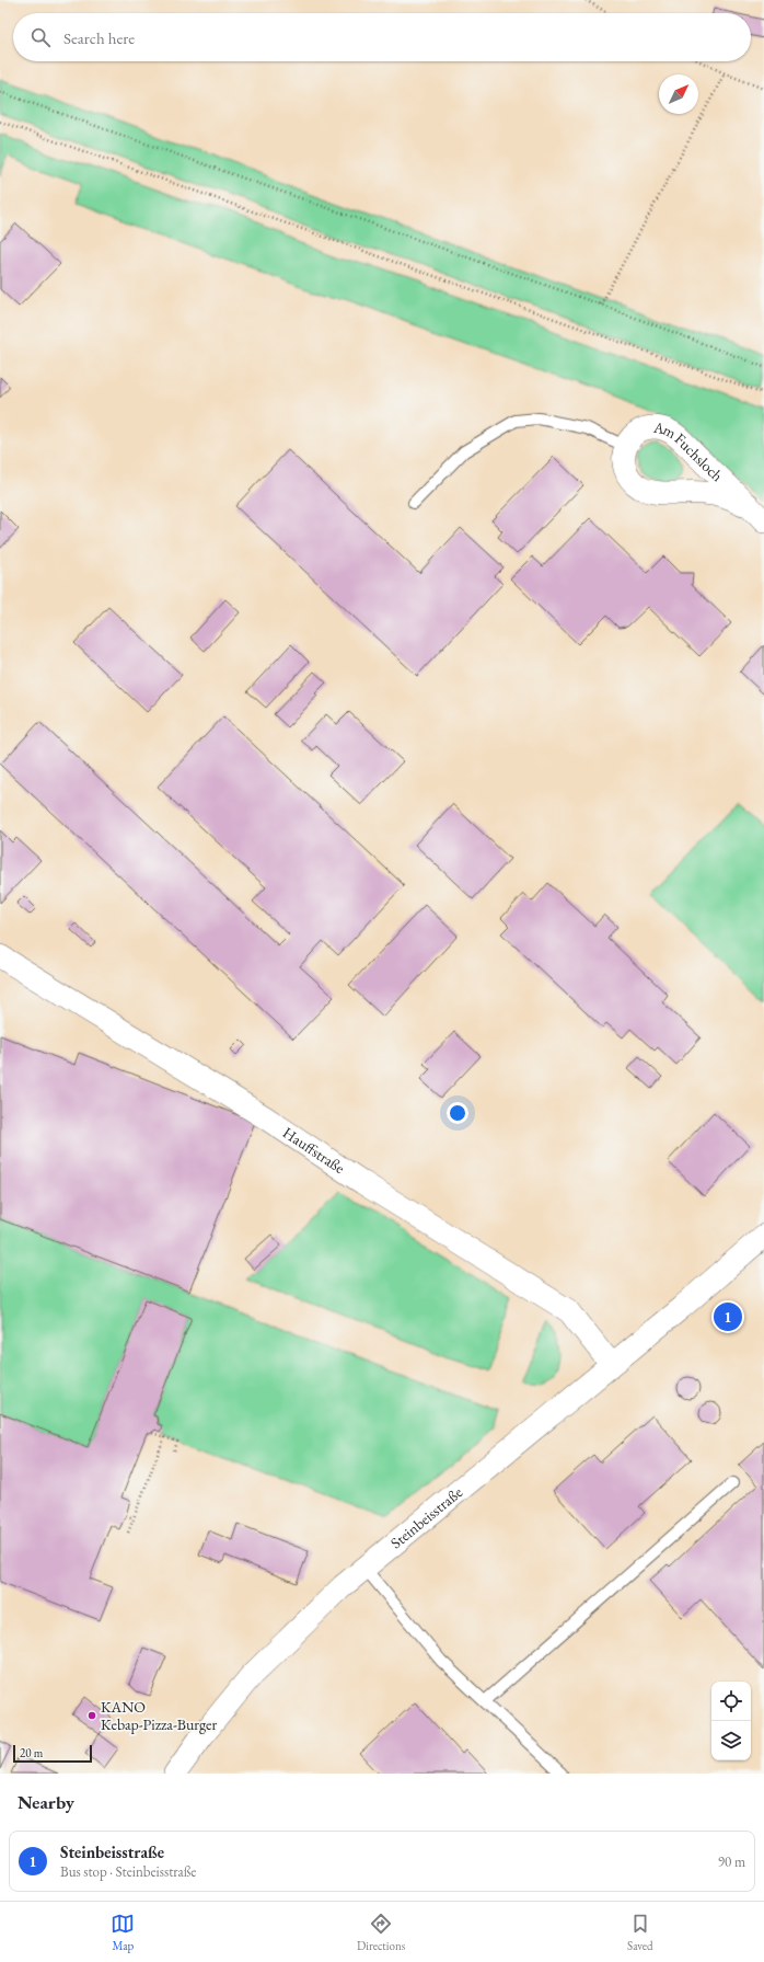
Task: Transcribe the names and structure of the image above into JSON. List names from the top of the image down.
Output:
{
  "streets": {
    "street": ["Am Fuchsloch", "Hauffstraße", "Steinbeisstraße"]
  },
  "crossings": [
    ["Hauffstraße", "Steinbeisstraße"]
  ],
  "places": ["KANO Kebap-Pizza-Burger"],
  "scale_bar": "20 m",
  "north": "top right",
  "page": {
    "search": "Search here",
    "pins": "1",
    "scale": "20 m",
    "heading": "Nearby",
    "list": [
      {
        "mark": "1",
        "name": "Steinbeisstraße",
        "note": "Bus stop · Steinbeisstraße",
        "value": "90 m"
      }
    ],
    "nav": ["Map", "Directions", "Saved"]
  }
}
